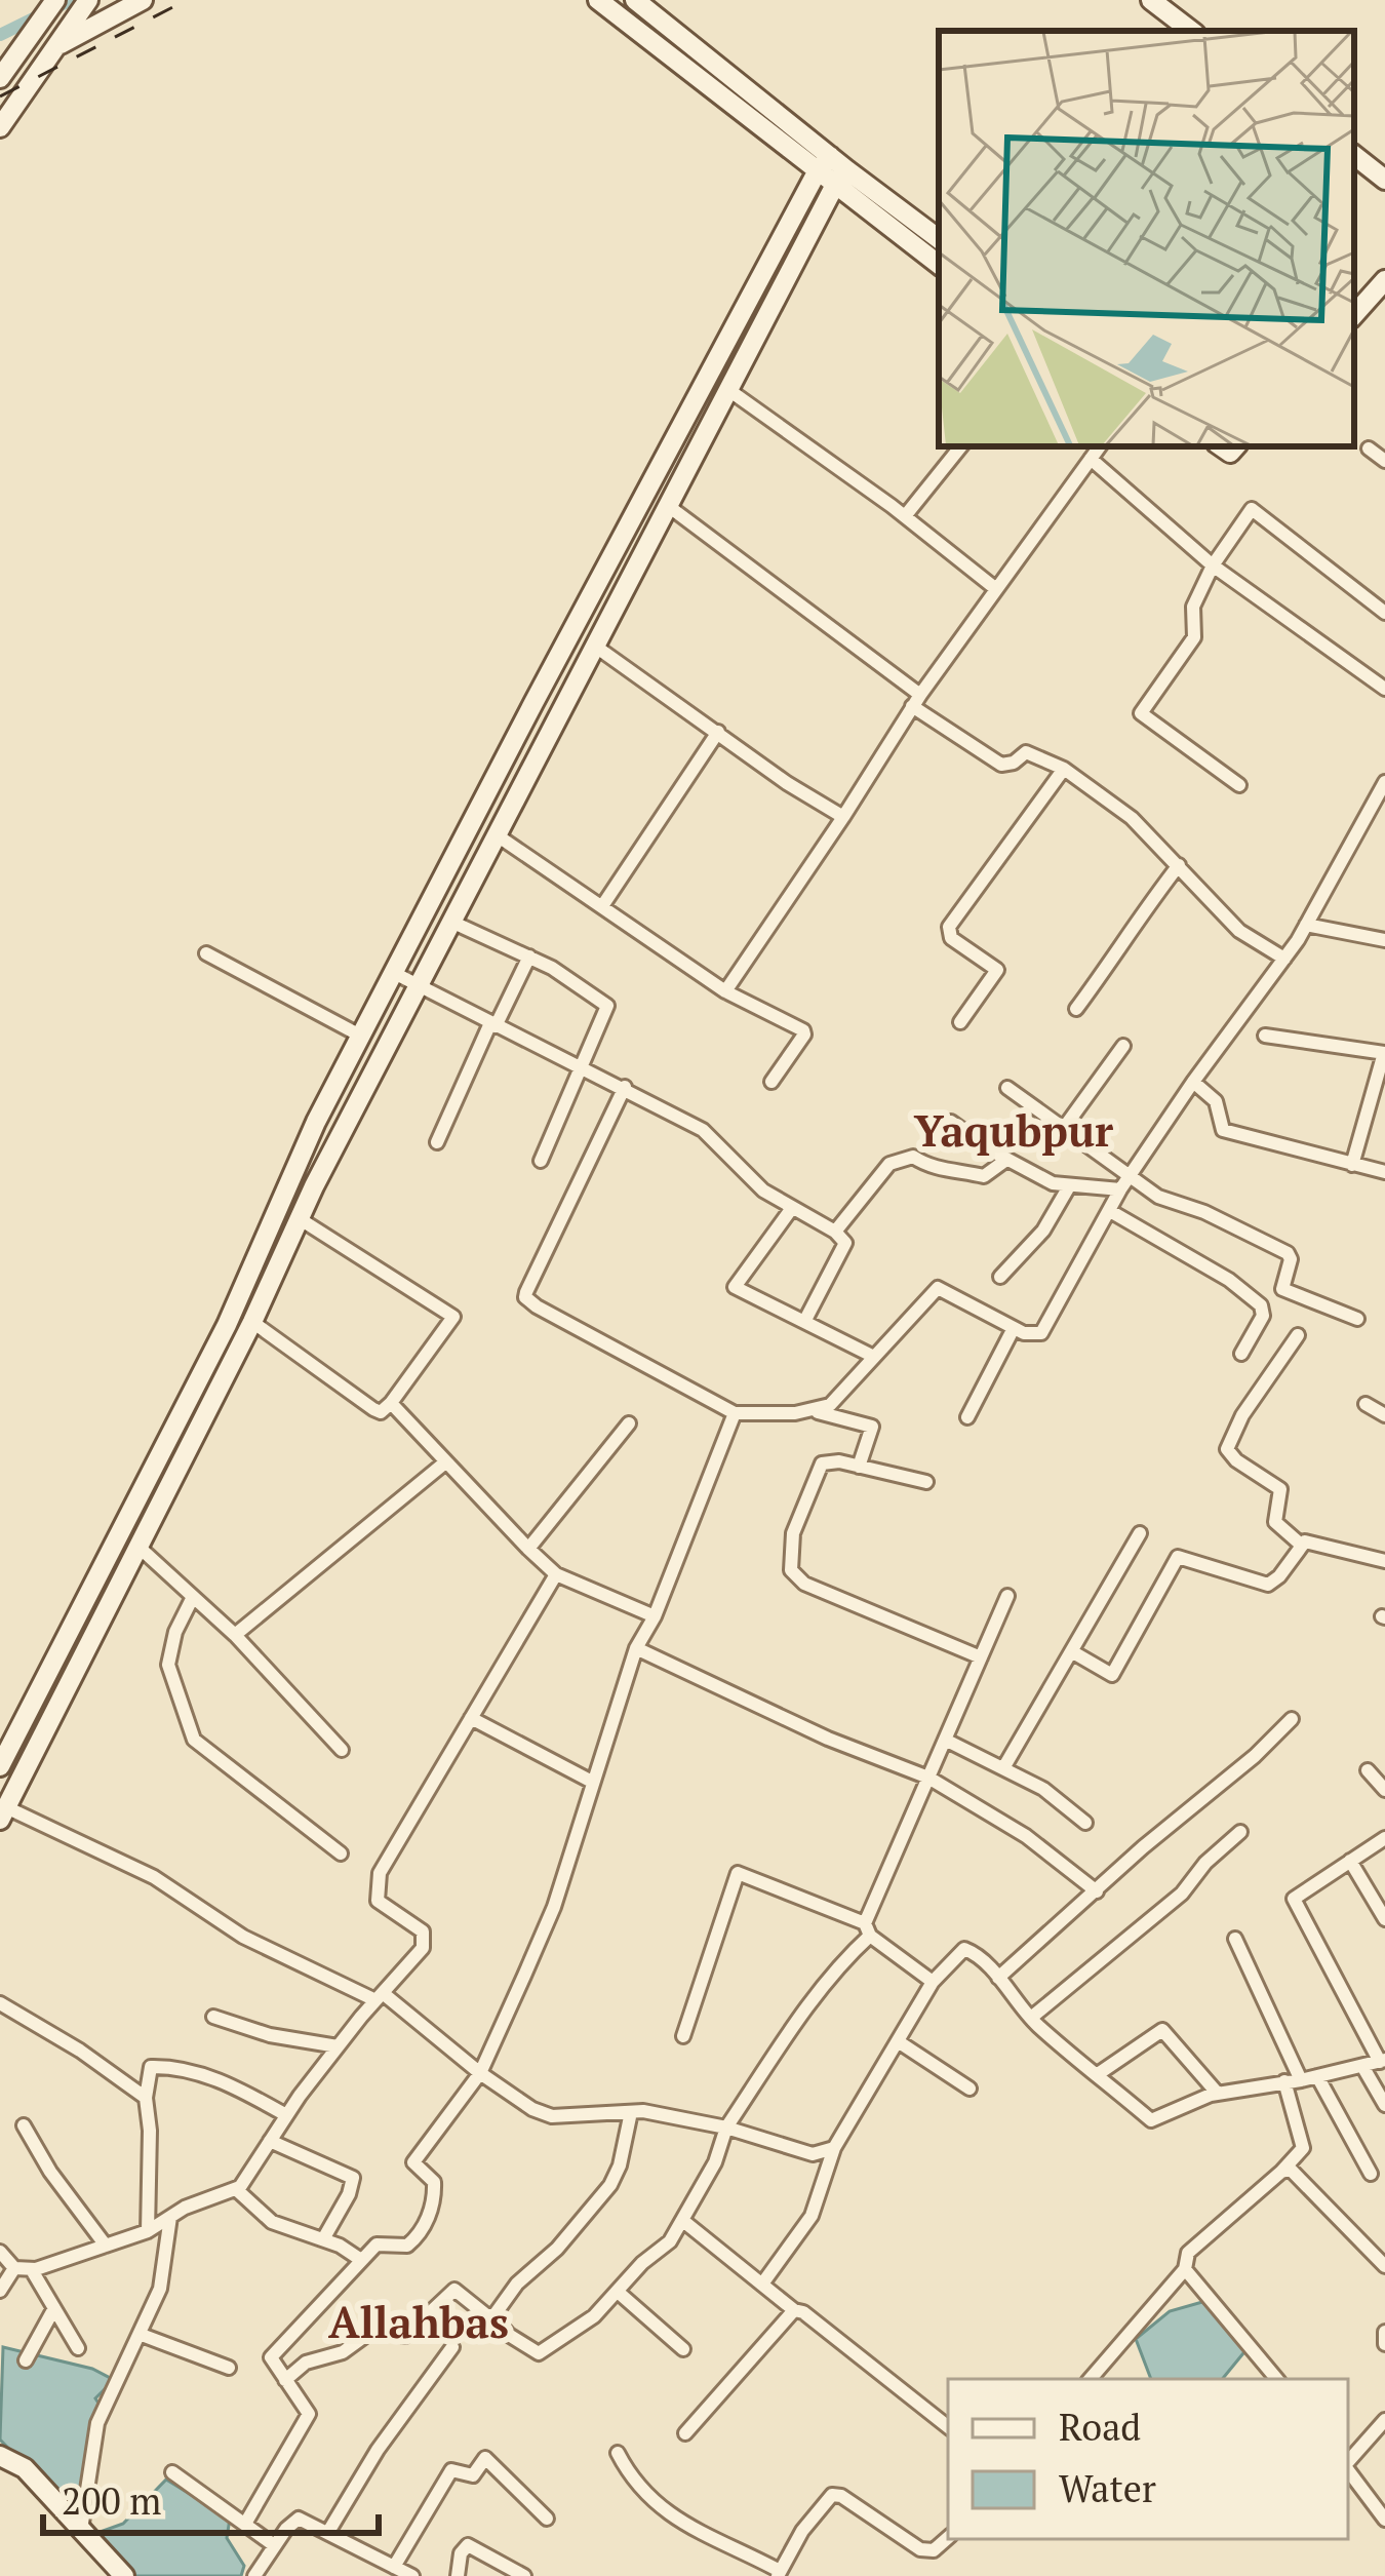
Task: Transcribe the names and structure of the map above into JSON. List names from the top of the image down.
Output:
{
  "districts": ["Yaqubpur", "Allahbas"],
  "legend": ["Road", "Water"],
  "scale_bar": "200 m"
}
